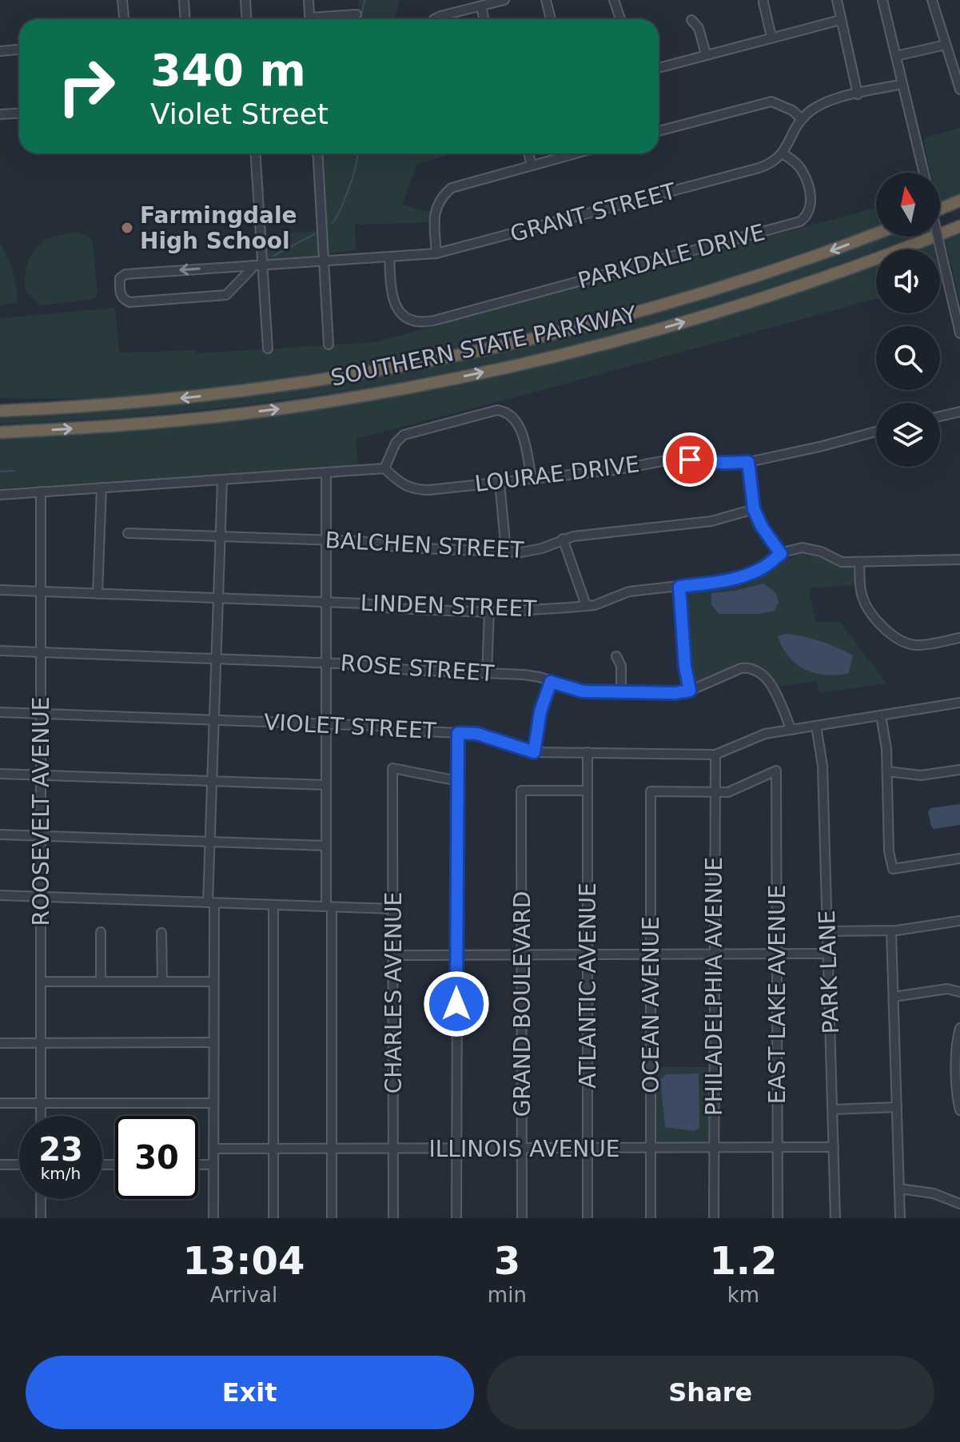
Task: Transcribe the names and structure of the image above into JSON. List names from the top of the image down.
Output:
{
  "streets": {
    "highway": ["SOUTHERN STATE PARKWAY"],
    "street": [
      "GRANT STREET",
      "PARKDALE DRIVE",
      "LOURAE DRIVE",
      "BALCHEN STREET",
      "LINDEN STREET",
      "ROSE STREET",
      "VIOLET STREET",
      "ROOSEVELT AVENUE",
      "PARK LANE",
      "ATLANTIC AVENUE",
      "PHILADELPHIA AVENUE",
      "CHARLES AVENUE",
      "EAST LAKE AVENUE",
      "GRAND BOULEVARD",
      "OCEAN AVENUE",
      "ILLINOIS AVENUE"
    ]
  },
  "crossings": [
    ["GRANT STREET", "PARKDALE DRIVE"],
    ["LINDEN STREET", "ROOSEVELT AVENUE"],
    ["ROSE STREET", "VIOLET STREET"],
    ["ROSE STREET", "ROOSEVELT AVENUE"],
    ["VIOLET STREET", "ROOSEVELT AVENUE"],
    ["VIOLET STREET", "PARK LANE"],
    ["VIOLET STREET", "ATLANTIC AVENUE"],
    ["VIOLET STREET", "PHILADELPHIA AVENUE"],
    ["PARK LANE", "ILLINOIS AVENUE"],
    ["ATLANTIC AVENUE", "GRAND BOULEVARD"],
    ["ATLANTIC AVENUE", "ILLINOIS AVENUE"],
    ["PHILADELPHIA AVENUE", "EAST LAKE AVENUE"],
    ["PHILADELPHIA AVENUE", "OCEAN AVENUE"],
    ["PHILADELPHIA AVENUE", "ILLINOIS AVENUE"],
    ["CHARLES AVENUE", "ILLINOIS AVENUE"],
    ["EAST LAKE AVENUE", "OCEAN AVENUE"],
    ["EAST LAKE AVENUE", "ILLINOIS AVENUE"],
    ["GRAND BOULEVARD", "ILLINOIS AVENUE"],
    ["OCEAN AVENUE", "ILLINOIS AVENUE"]
  ],
  "places": ["Farmingdale High School"],
  "north": "top",
  "page": {
    "turn": ["340 m", "Violet Street"],
    "speed": "23 km/h",
    "limit": "30",
    "eta": [
      "13:04",
      "Arrival",
      "3",
      "min",
      "1.2",
      "km"
    ],
    "buttons": ["Exit", "Share"]
  }
}
